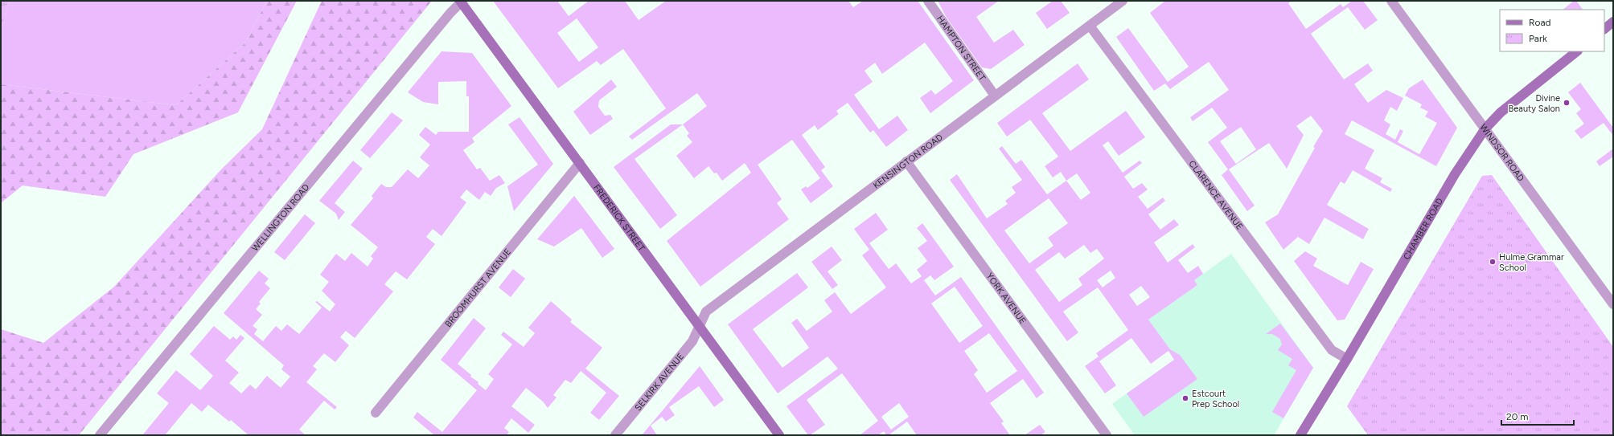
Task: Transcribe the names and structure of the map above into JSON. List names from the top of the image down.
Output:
{
  "streets": {
    "main road": ["FREDERICK STREET", "CHAMBER ROAD"],
    "street": [
      "HAMPTON STREET",
      "WINDSOR ROAD",
      "KENSINGTON ROAD",
      "CLARENCE AVENUE",
      "WELLINGTON ROAD",
      "BROOMHURST AVENUE",
      "YORK AVENUE",
      "SELKIRK AVENUE"
    ]
  },
  "crossings": [
    ["HAMPTON STREET", "KENSINGTON ROAD"],
    ["WINDSOR ROAD", "CHAMBER ROAD"],
    ["KENSINGTON ROAD", "CLARENCE AVENUE"],
    ["KENSINGTON ROAD", "FREDERICK STREET"],
    ["KENSINGTON ROAD", "YORK AVENUE"],
    ["KENSINGTON ROAD", "SELKIRK AVENUE"],
    ["CLARENCE AVENUE", "CHAMBER ROAD"],
    ["WELLINGTON ROAD", "FREDERICK STREET"],
    ["FREDERICK STREET", "BROOMHURST AVENUE"],
    ["FREDERICK STREET", "SELKIRK AVENUE"]
  ],
  "places": ["Divine Beauty Salon", "Hulme Grammar School", "Estcourt Prep School"],
  "legend": ["Road", "Park"],
  "scale_bar": "20 m"
}
